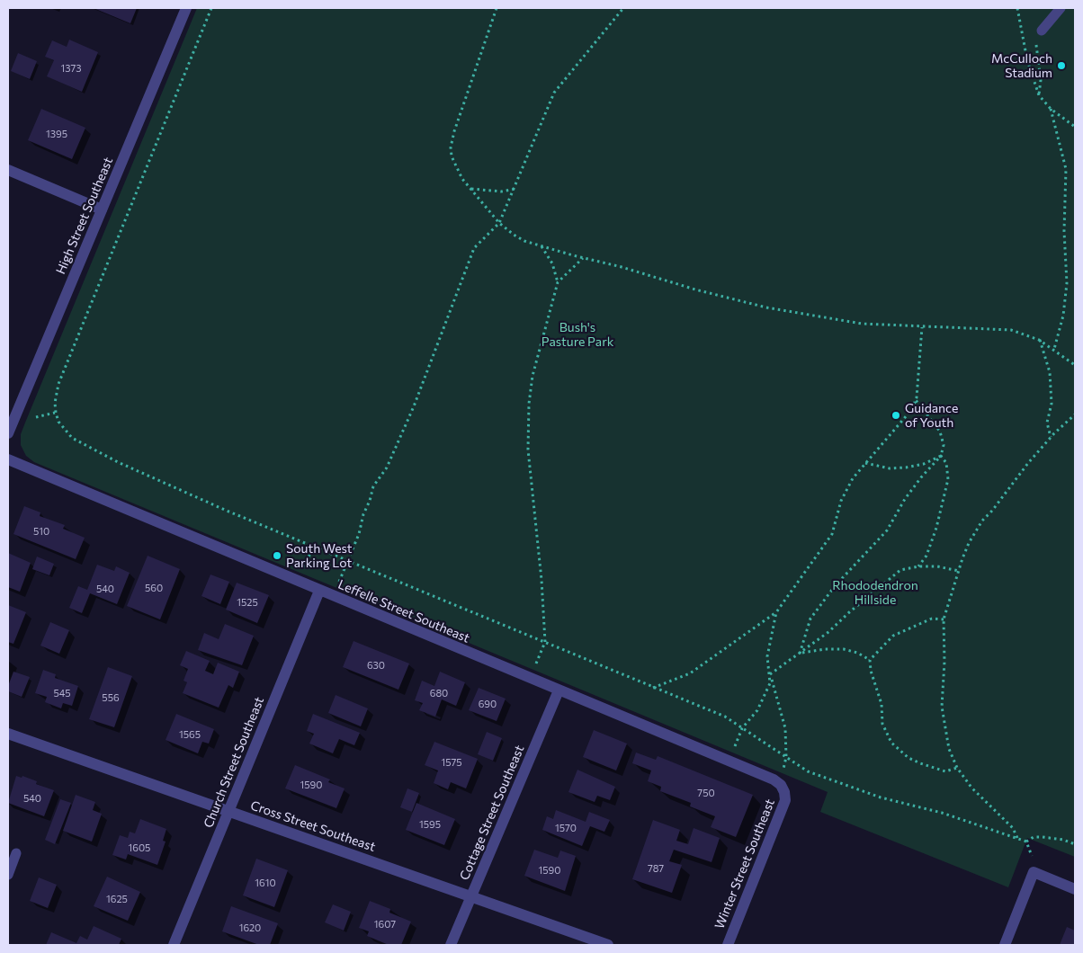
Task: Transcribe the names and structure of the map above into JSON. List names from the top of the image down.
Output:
{
  "streets": {
    "street": [
      "High Street Southeast",
      "Leffelle Street Southeast",
      "Church Street Southeast",
      "Cottage Street Southeast",
      "Cross Street Southeast",
      "Winter Street Southeast"
    ]
  },
  "crossings": [
    ["Leffelle Street Southeast", "Church Street Southeast"],
    ["Leffelle Street Southeast", "Cottage Street Southeast"],
    ["Leffelle Street Southeast", "Winter Street Southeast"],
    ["Church Street Southeast", "Cross Street Southeast"],
    ["Cottage Street Southeast", "Cross Street Southeast"]
  ],
  "parks": ["Bush's Pasture Park", "Rhododendron Hillside"],
  "places": ["McCulloch Stadium", "Guidance of Youth", "South West Parking Lot"],
  "house_numbers": [
    "1373",
    "1395",
    "510",
    "560",
    "540",
    "1525",
    "630",
    "545",
    "680",
    "556",
    "690",
    "1565",
    "1575",
    "1590",
    "750",
    "540",
    "1595",
    "1570",
    "1605",
    "787",
    "1590",
    "1610",
    "1625",
    "1607",
    "1620"
  ]
}
